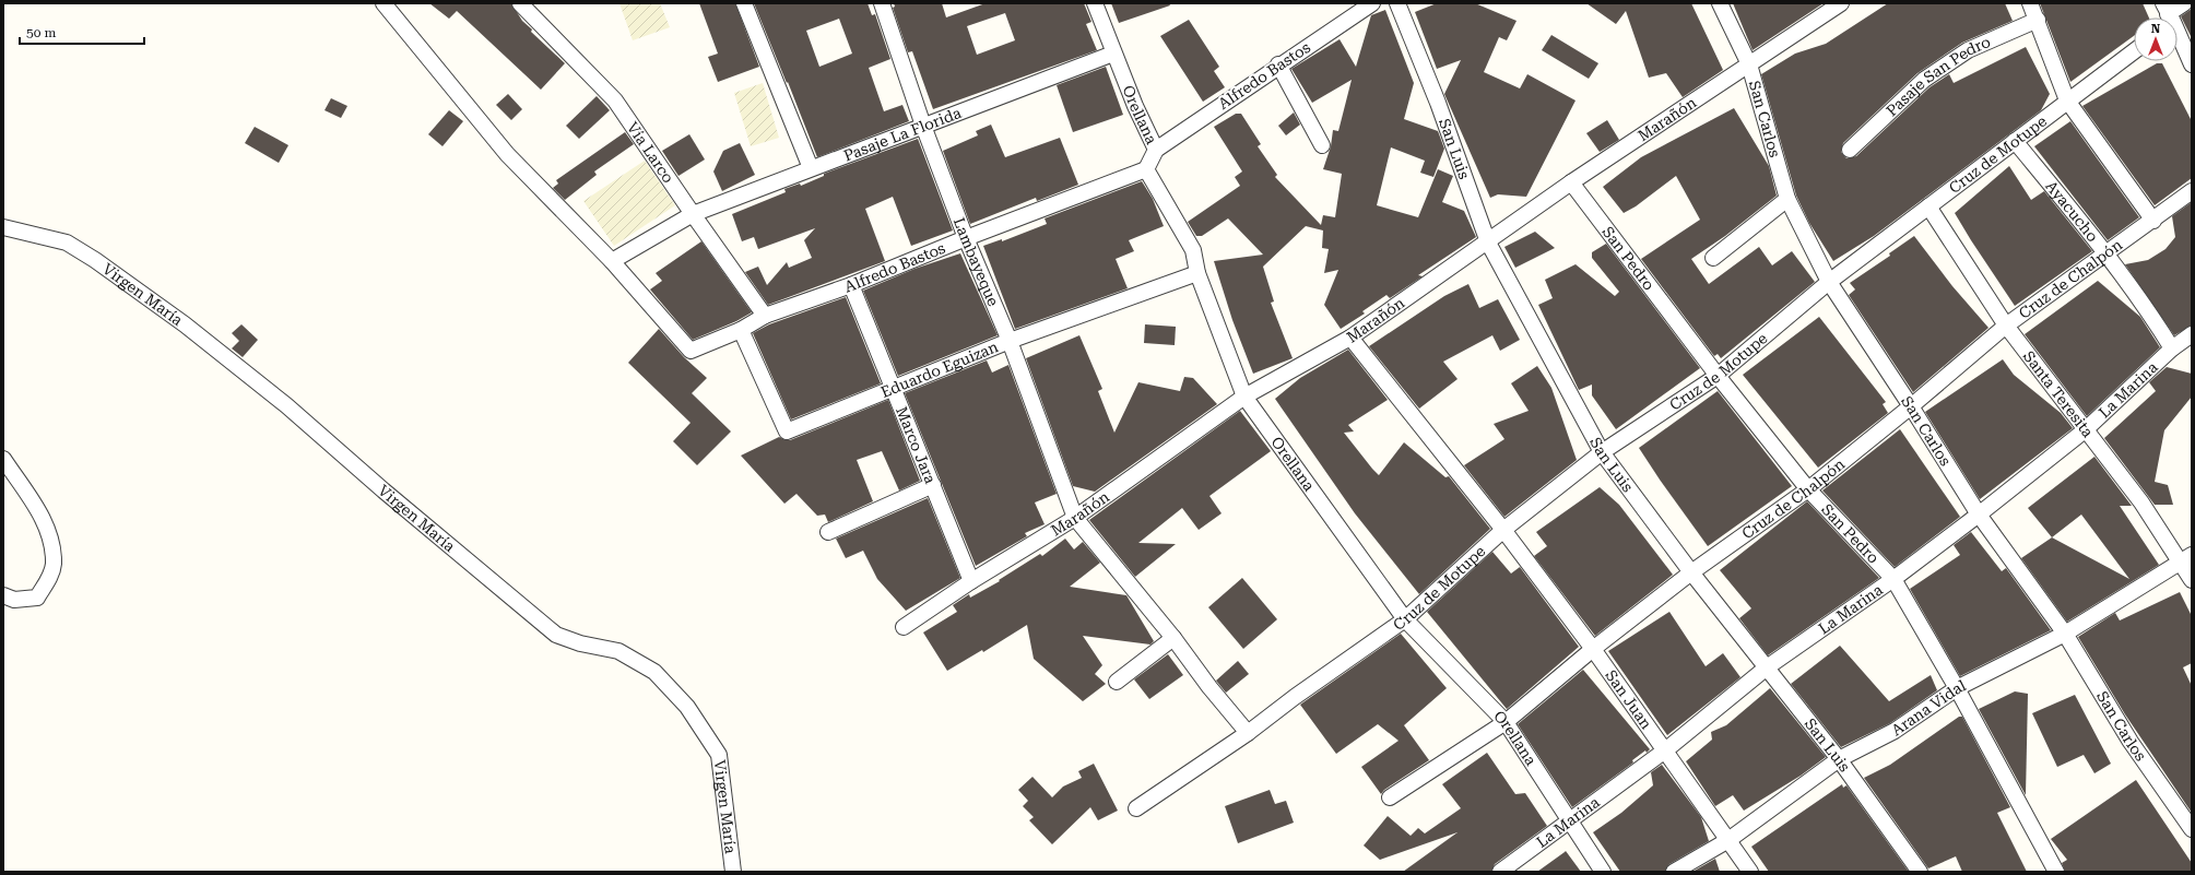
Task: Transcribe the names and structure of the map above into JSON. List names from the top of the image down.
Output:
{
  "streets": {
    "street": [
      "Alfredo Bastos",
      "Pasaje San Pedro",
      "Orellana",
      "Marañón",
      "San Carlos",
      "Pasaje La Florida",
      "San Luis",
      "Vía Larco",
      "Cruz de Motupe",
      "Ayacucho",
      "San Pedro",
      "Lambayeque",
      "Cruz de Chalpón",
      "Virgen María",
      "Eduardo Eguizan",
      "La Marina",
      "Santa Teresita",
      "Marco Jara",
      "San Juan",
      "Arana Vidal"
    ]
  },
  "crossings": [
    ["Alfredo Bastos", "Orellana"],
    ["Alfredo Bastos", "Pasaje La Florida"],
    ["Alfredo Bastos", "Vía Larco"],
    ["Alfredo Bastos", "Lambayeque"],
    ["Alfredo Bastos", "Eduardo Eguizan"],
    ["Alfredo Bastos", "Marco Jara"],
    ["Orellana", "Marañón"],
    ["Orellana", "Pasaje La Florida"],
    ["Orellana", "Cruz de Motupe"],
    ["Orellana", "Cruz de Chalpón"],
    ["Orellana", "Eduardo Eguizan"],
    ["Orellana", "La Marina"],
    ["Marañón", "San Carlos"],
    ["Marañón", "San Luis"],
    ["Marañón", "San Pedro"],
    ["Marañón", "Lambayeque"],
    ["Marañón", "Marco Jara"],
    ["Marañón", "San Juan"],
    ["San Carlos", "Cruz de Motupe"],
    ["San Carlos", "Cruz de Chalpón"],
    ["San Carlos", "La Marina"],
    ["San Carlos", "Arana Vidal"],
    ["Pasaje La Florida", "Vía Larco"],
    ["Pasaje La Florida", "Lambayeque"],
    ["San Luis", "Cruz de Motupe"],
    ["San Luis", "Cruz de Chalpón"],
    ["San Luis", "La Marina"],
    ["San Luis", "Arana Vidal"],
    ["Cruz de Motupe", "Ayacucho"],
    ["Cruz de Motupe", "San Pedro"],
    ["Cruz de Motupe", "Lambayeque"],
    ["Cruz de Motupe", "Santa Teresita"],
    ["Cruz de Motupe", "San Juan"],
    ["Ayacucho", "Cruz de Chalpón"],
    ["Ayacucho", "La Marina"],
    ["San Pedro", "Cruz de Chalpón"],
    ["San Pedro", "La Marina"],
    ["San Pedro", "Arana Vidal"],
    ["Lambayeque", "Eduardo Eguizan"],
    ["Cruz de Chalpón", "Santa Teresita"],
    ["Cruz de Chalpón", "San Juan"],
    ["Eduardo Eguizan", "Marco Jara"],
    ["La Marina", "Santa Teresita"],
    ["La Marina", "San Juan"],
    ["Santa Teresita", "Arana Vidal"],
    ["San Juan", "Arana Vidal"]
  ],
  "scale_bar": "50 m",
  "north": "top"
}
